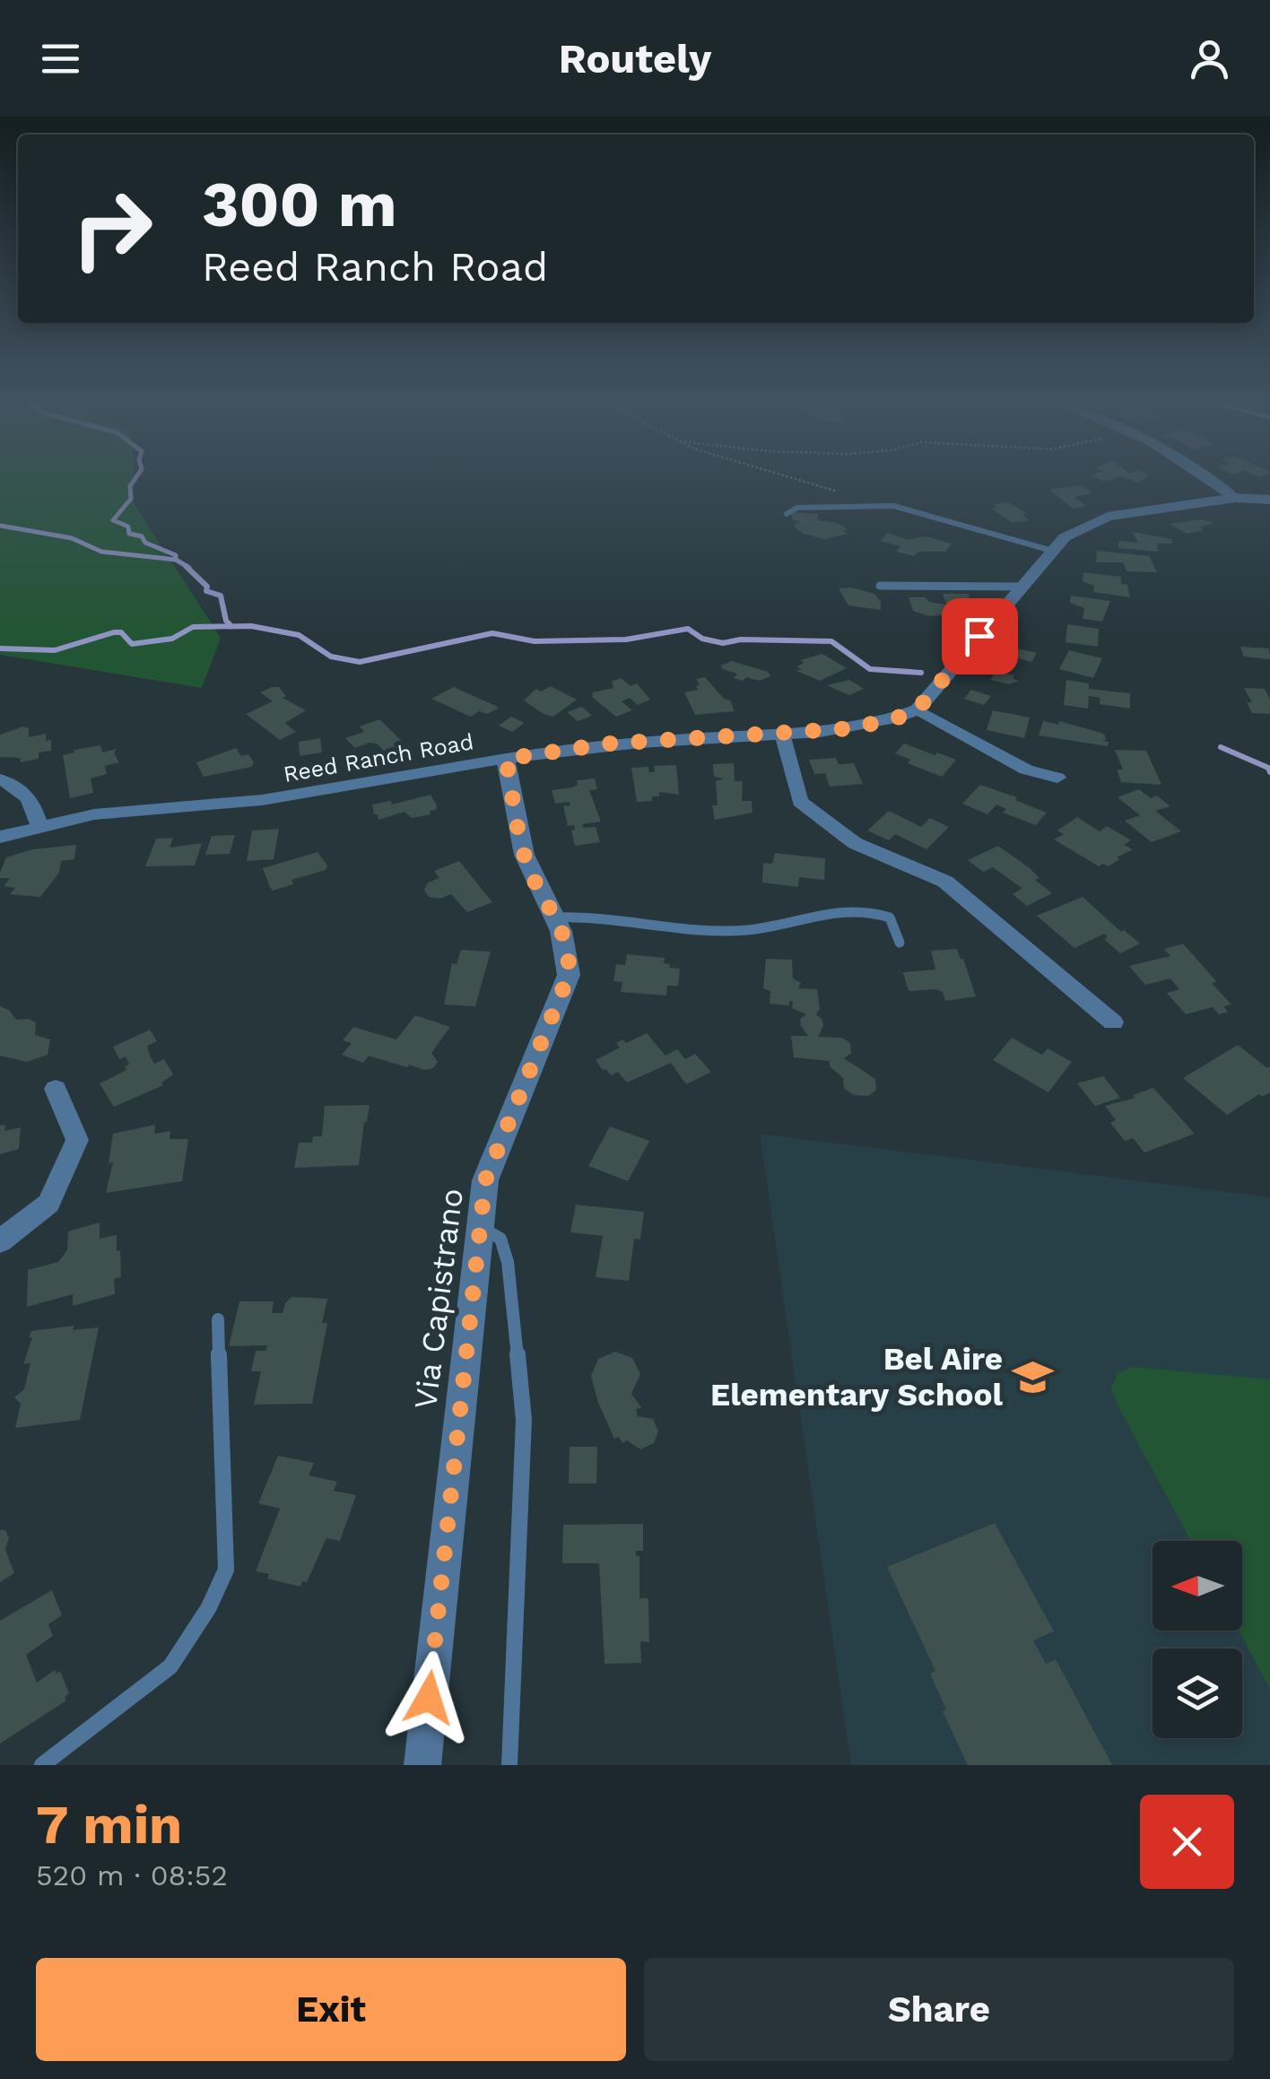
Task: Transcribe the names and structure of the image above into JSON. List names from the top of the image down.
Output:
{
  "streets": {
    "street": ["Reed Ranch Road", "Via Capistrano"]
  },
  "crossings": [
    ["Reed Ranch Road", "Via Capistrano"]
  ],
  "places": {
    "school or university": ["Bel Aire Elementary School"]
  },
  "north": "left",
  "page": {
    "header": "Routely",
    "turn": ["300 m", "Reed Ranch Road"],
    "heading": ["7 min", "520 m · 08:52"],
    "buttons": ["Exit", "Share"]
  }
}
